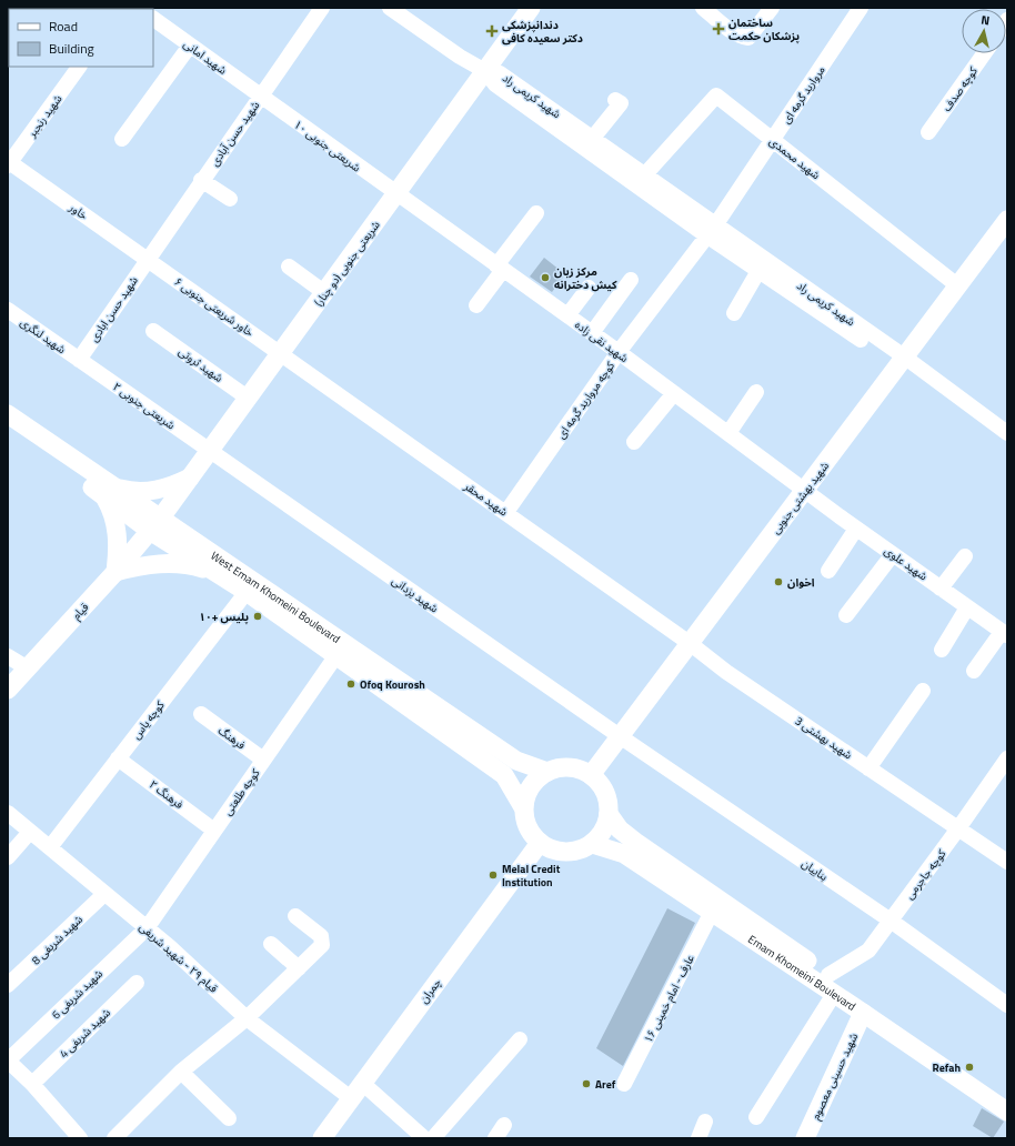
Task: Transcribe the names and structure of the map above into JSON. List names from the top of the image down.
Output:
{
  "streets": {
    "main road": [
      "شریعتی جنوبی (دو چنار)",
      "شهید بهشتی جنوبی",
      "West Emam Khomeini Boulevard",
      "قیام",
      "Emam Khomeini Boulevard",
      "چمران",
      "شهید حسینی معصوم"
    ],
    "street": [
      "شهید امانی",
      "کوچه صدف",
      "مروارید گرمه ای",
      "شهید کریمی راد",
      "شهید رنجبر",
      "شهید حسن آبادی",
      "شریعتی جنوبی ۱۰",
      "شهید محمدی",
      "خاور",
      "خاور شریعتی جنوبی ۶",
      "شهید حسن ابادی",
      "شهید لنگری",
      "شهید نقی زاده",
      "شهید ثروتی",
      "کوچه مروارید گرمه ای",
      "شریعتی جنوبی ۲",
      "شهید محقر",
      "شهید علوی",
      "شهید یزدانی",
      "کوچه یاس",
      "فرهنگ",
      "شهید بهشتی 3",
      "کوچه طلعتی",
      "فرهنگ ۲",
      "بناییان",
      "کوچه جاجرمی",
      "شهید شریفی 8",
      "قیام ۲۹ - شهید شریفی",
      "شهید شریفی 6",
      "عارف - امام خمینی ۱۶",
      "شهید شریفی 4"
    ]
  },
  "crossings": [
    ["شهید امانی", "شهید حسن آبادی"],
    ["شهید امانی", "شریعتی جنوبی ۱۰"],
    ["مروارید گرمه ای", "شهید کریمی راد"],
    ["مروارید گرمه ای", "شهید محمدی"],
    ["مروارید گرمه ای", "کوچه مروارید گرمه ای"],
    ["شهید کریمی راد", "شهید محمدی"],
    ["شهید کریمی راد", "شریعتی جنوبی (دو چنار)"],
    ["شهید کریمی راد", "کوچه مروارید گرمه ای"],
    ["شهید کریمی راد", "شهید بهشتی جنوبی"],
    ["شهید رنجبر", "خاور"],
    ["شهید حسن آبادی", "شریعتی جنوبی ۱۰"],
    ["شهید حسن آبادی", "خاور"],
    ["شهید حسن آبادی", "خاور شریعتی جنوبی ۶"],
    ["شهید حسن آبادی", "شهید حسن ابادی"],
    ["شریعتی جنوبی ۱۰", "شریعتی جنوبی (دو چنار)"],
    ["شریعتی جنوبی ۱۰", "شهید نقی زاده"],
    ["شهید محمدی", "شهید بهشتی جنوبی"],
    ["خاور", "خاور شریعتی جنوبی ۶"],
    ["خاور", "شهید حسن ابادی"],
    ["شریعتی جنوبی (دو چنار)", "خاور شریعتی جنوبی ۶"],
    ["شریعتی جنوبی (دو چنار)", "شهید نقی زاده"],
    ["شریعتی جنوبی (دو چنار)", "شهید ثروتی"],
    ["شریعتی جنوبی (دو چنار)", "شریعتی جنوبی ۲"],
    ["شریعتی جنوبی (دو چنار)", "شهید محقر"],
    ["شریعتی جنوبی (دو چنار)", "شهید یزدانی"],
    ["شریعتی جنوبی (دو چنار)", "West Emam Khomeini Boulevard"],
    ["شریعتی جنوبی (دو چنار)", "قیام"],
    ["خاور شریعتی جنوبی ۶", "شهید حسن ابادی"],
    ["خاور شریعتی جنوبی ۶", "شهید محقر"],
    ["شهید حسن ابادی", "شهید لنگری"],
    ["شهید حسن ابادی", "شریعتی جنوبی ۲"],
    ["شهید لنگری", "شریعتی جنوبی ۲"],
    ["شهید نقی زاده", "کوچه مروارید گرمه ای"],
    ["شهید نقی زاده", "شهید بهشتی جنوبی"],
    ["شهید نقی زاده", "شهید علوی"],
    ["کوچه مروارید گرمه ای", "شهید محقر"],
    ["شریعتی جنوبی ۲", "شهید یزدانی"],
    ["شهید بهشتی جنوبی", "شهید محقر"],
    ["شهید بهشتی جنوبی", "شهید علوی"],
    ["شهید بهشتی جنوبی", "شهید یزدانی"],
    ["شهید بهشتی جنوبی", "West Emam Khomeini Boulevard"],
    ["شهید بهشتی جنوبی", "شهید بهشتی 3"],
    ["شهید بهشتی جنوبی", "بناییان"],
    ["شهید بهشتی جنوبی", "Emam Khomeini Boulevard"],
    ["شهید بهشتی جنوبی", "چمران"],
    ["شهید محقر", "شهید بهشتی 3"],
    ["شهید یزدانی", "بناییان"],
    ["West Emam Khomeini Boulevard", "قیام"],
    ["West Emam Khomeini Boulevard", "کوچه یاس"],
    ["West Emam Khomeini Boulevard", "کوچه طلعتی"],
    ["West Emam Khomeini Boulevard", "Emam Khomeini Boulevard"],
    ["West Emam Khomeini Boulevard", "چمران"],
    ["کوچه یاس", "فرهنگ ۲"],
    ["کوچه یاس", "قیام ۲۹ - شهید شریفی"],
    ["فرهنگ", "کوچه طلعتی"],
    ["شهید بهشتی 3", "کوچه جاجرمی"],
    ["کوچه طلعتی", "فرهنگ ۲"],
    ["کوچه طلعتی", "قیام ۲۹ - شهید شریفی"],
    ["کوچه طلعتی", "شهید شریفی 6"],
    ["بناییان", "کوچه جاجرمی"],
    ["کوچه جاجرمی", "Emam Khomeini Boulevard"],
    ["شهید شریفی 8", "قیام ۲۹ - شهید شریفی"],
    ["قیام ۲۹ - شهید شریفی", "چمران"],
    ["قیام ۲۹ - شهید شریفی", "شهید شریفی 6"],
    ["Emam Khomeini Boulevard", "چمران"],
    ["Emam Khomeini Boulevard", "عارف - امام خمینی ۱۶"],
    ["Emam Khomeini Boulevard", "شهید حسینی معصوم"]
  ],
  "places": {
    "health": ["ساختمان پزشکان حکمت", "دندانپزشکی دکتر سعیده کافی"],
    "other": [
      "مرکز زبان کیش دخترانه",
      "اخوان",
      "پلیس +۱۰",
      "Ofoq Kourosh",
      "Melal Credit Institution",
      "Refah",
      "Aref"
    ]
  },
  "legend": ["Road", "Building"],
  "north": "top"
}
